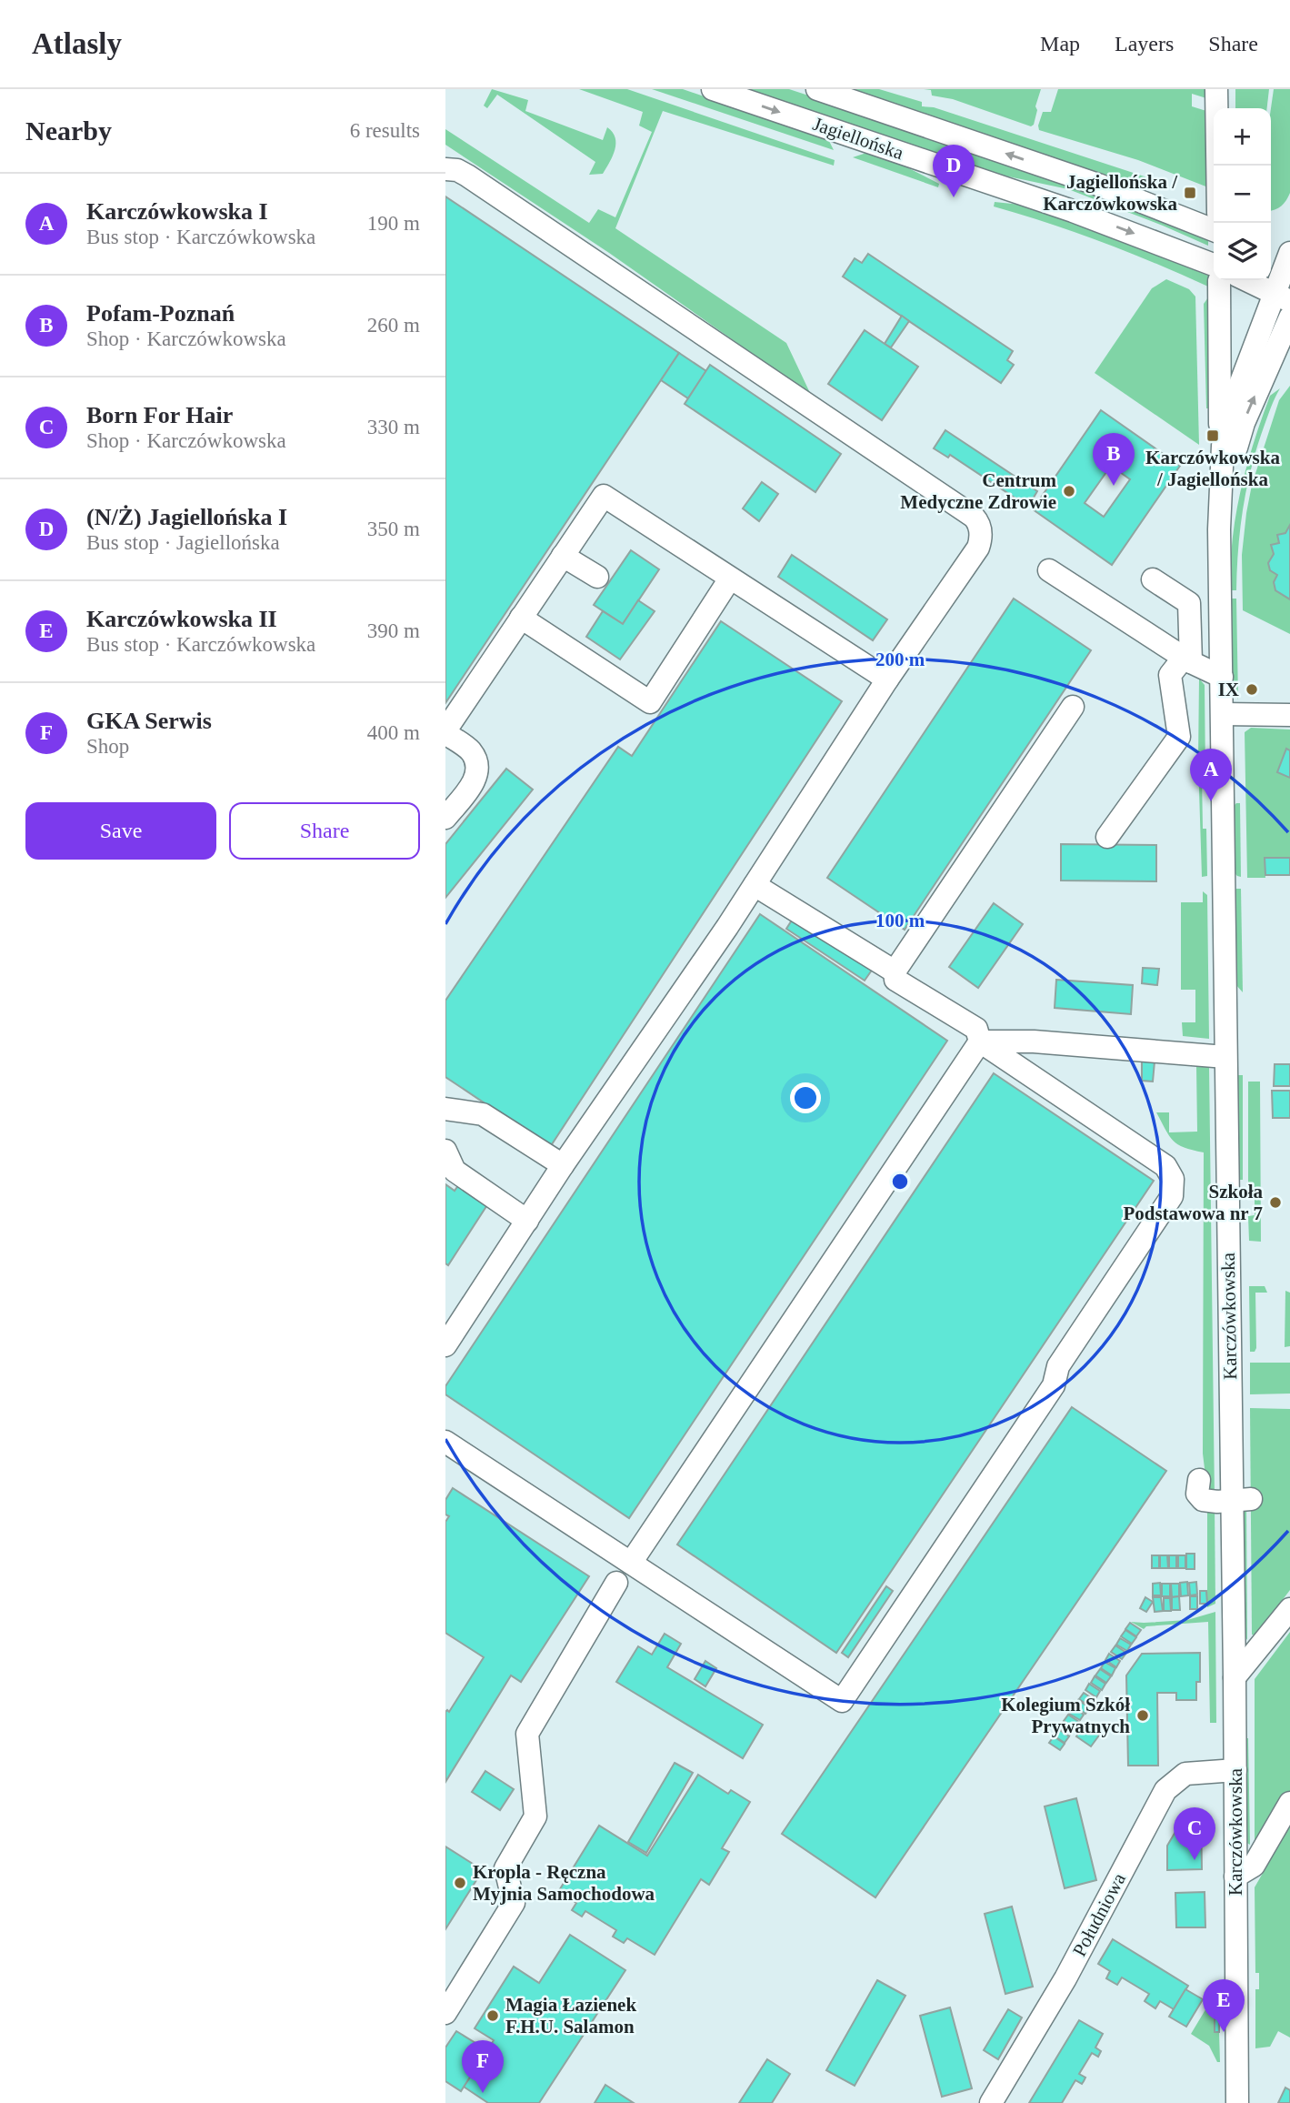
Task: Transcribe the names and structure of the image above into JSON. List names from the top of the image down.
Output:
{
  "streets": {
    "street": ["Jagiellońska", "Karczówkowska", "Południowa"]
  },
  "crossings": [
    ["Jagiellońska", "Karczówkowska"],
    ["Karczówkowska", "Południowa"]
  ],
  "places": {
    "transit": ["Jagiellońska / Karczówkowska", "Karczówkowska / Jagiellońska"],
    "other": [
      "Centrum Medyczne Zdrowie",
      "IX",
      "Szkoła Podstawowa nr 7",
      "Kolegium Szkół Prywatnych",
      "Kropla - Ręczna Myjnia Samochodowa",
      "Magia Łazienek F.H.U. Salamon"
    ]
  },
  "page": {
    "header": "Atlasly",
    "nav": ["Map", "Layers", "Share"],
    "heading": ["Nearby", "6 results"],
    "map_buttons": ["+", "−"],
    "pins": [
      "D",
      "B",
      "A",
      "C",
      "E",
      "F"
    ],
    "list": [
      {
        "mark": "A",
        "name": "Karczówkowska I",
        "note": "Bus stop · Karczówkowska",
        "value": "190 m"
      },
      {
        "mark": "B",
        "name": "Pofam-Poznań",
        "note": "Shop · Karczówkowska",
        "value": "260 m"
      },
      {
        "mark": "C",
        "name": "Born For Hair",
        "note": "Shop · Karczówkowska",
        "value": "330 m"
      },
      {
        "mark": "D",
        "name": "(N/Ż) Jagiellońska I",
        "note": "Bus stop · Jagiellońska",
        "value": "350 m"
      },
      {
        "mark": "E",
        "name": "Karczówkowska II",
        "note": "Bus stop · Karczówkowska",
        "value": "390 m"
      },
      {
        "mark": "F",
        "name": "GKA Serwis",
        "note": "Shop",
        "value": "400 m"
      }
    ],
    "buttons": ["Save", "Share"]
  },
  "rings": ["200 m", "100 m"]
}
